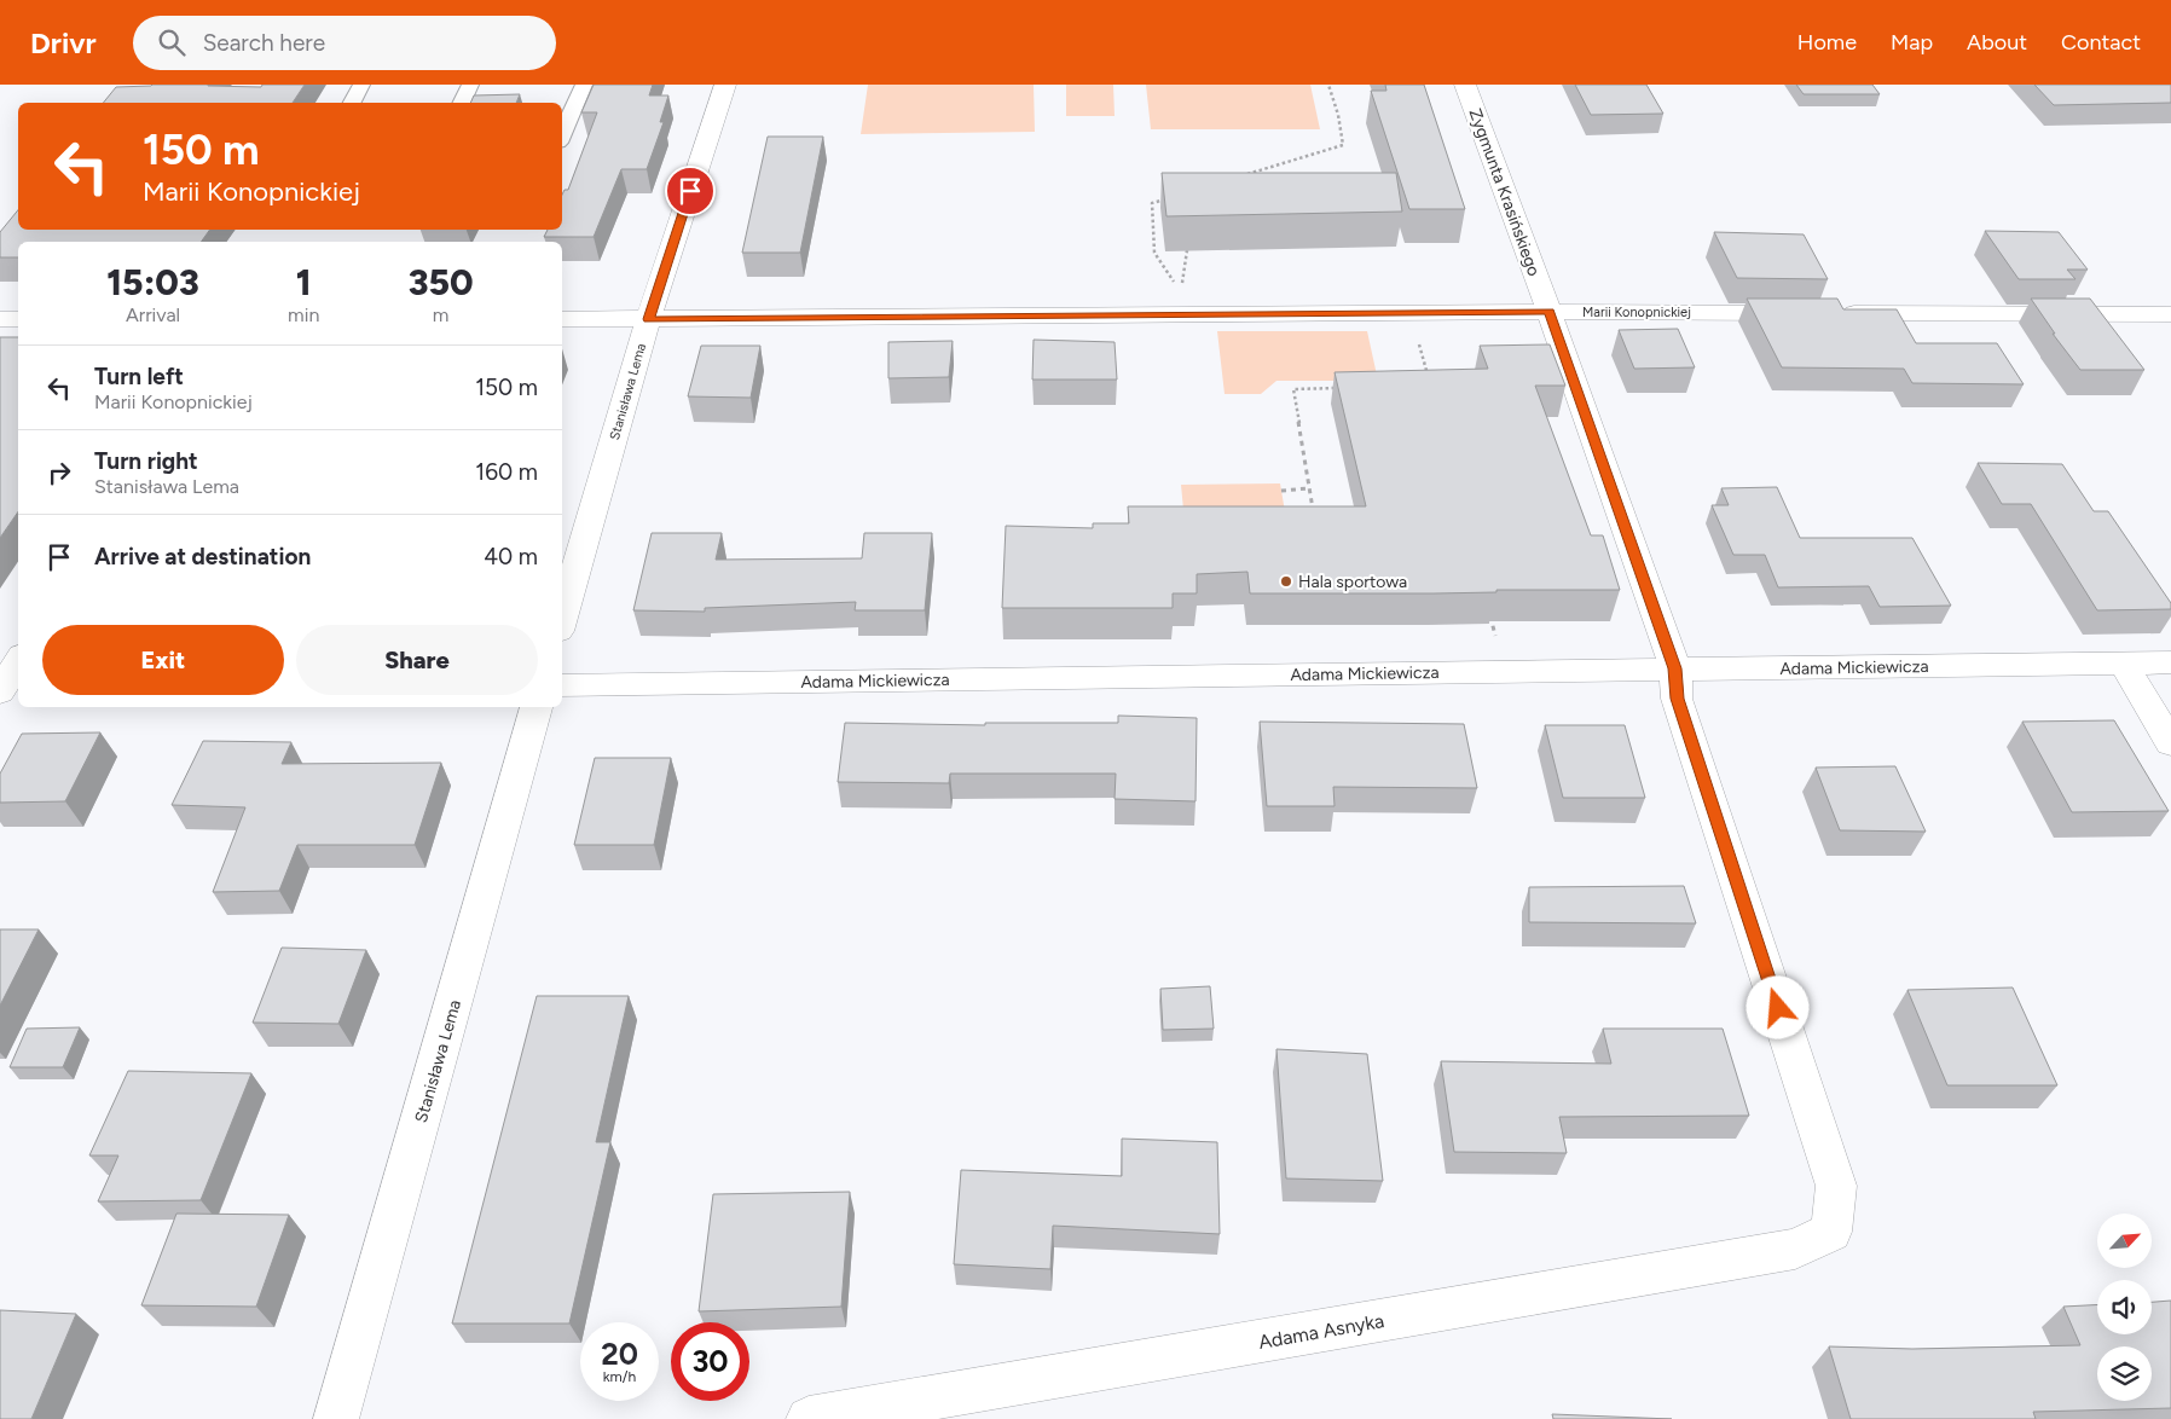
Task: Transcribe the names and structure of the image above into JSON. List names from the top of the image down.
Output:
{
  "streets": {
    "street": [
      "Zygmunta Krasińskiego",
      "Marii Konopnickiej",
      "Stanisława Lema",
      "Adama Mickiewicza",
      "Adama Asnyka"
    ]
  },
  "crossings": [
    ["Zygmunta Krasińskiego", "Marii Konopnickiej"],
    ["Zygmunta Krasińskiego", "Adama Mickiewicza"],
    ["Zygmunta Krasińskiego", "Adama Asnyka"],
    ["Marii Konopnickiej", "Stanisława Lema"]
  ],
  "places": ["Hala sportowa"],
  "north": "top right",
  "page": {
    "header": "Drivr",
    "search": "Search here",
    "nav": [
      "Home",
      "Map",
      "About",
      "Contact"
    ],
    "turn": ["150 m", "Marii Konopnickiej"],
    "eta": [
      "15:03",
      "Arrival",
      "1",
      "min",
      "350",
      "m"
    ],
    "list": [
      {
        "name": "Turn left",
        "note": "Marii Konopnickiej",
        "value": "150 m"
      },
      {
        "name": "Turn right",
        "note": "Stanisława Lema",
        "value": "160 m"
      },
      {
        "name": "Arrive at destination",
        "value": "40 m"
      }
    ],
    "buttons": ["Exit", "Share"],
    "speed": "20 km/h",
    "limit": "30"
  }
}
